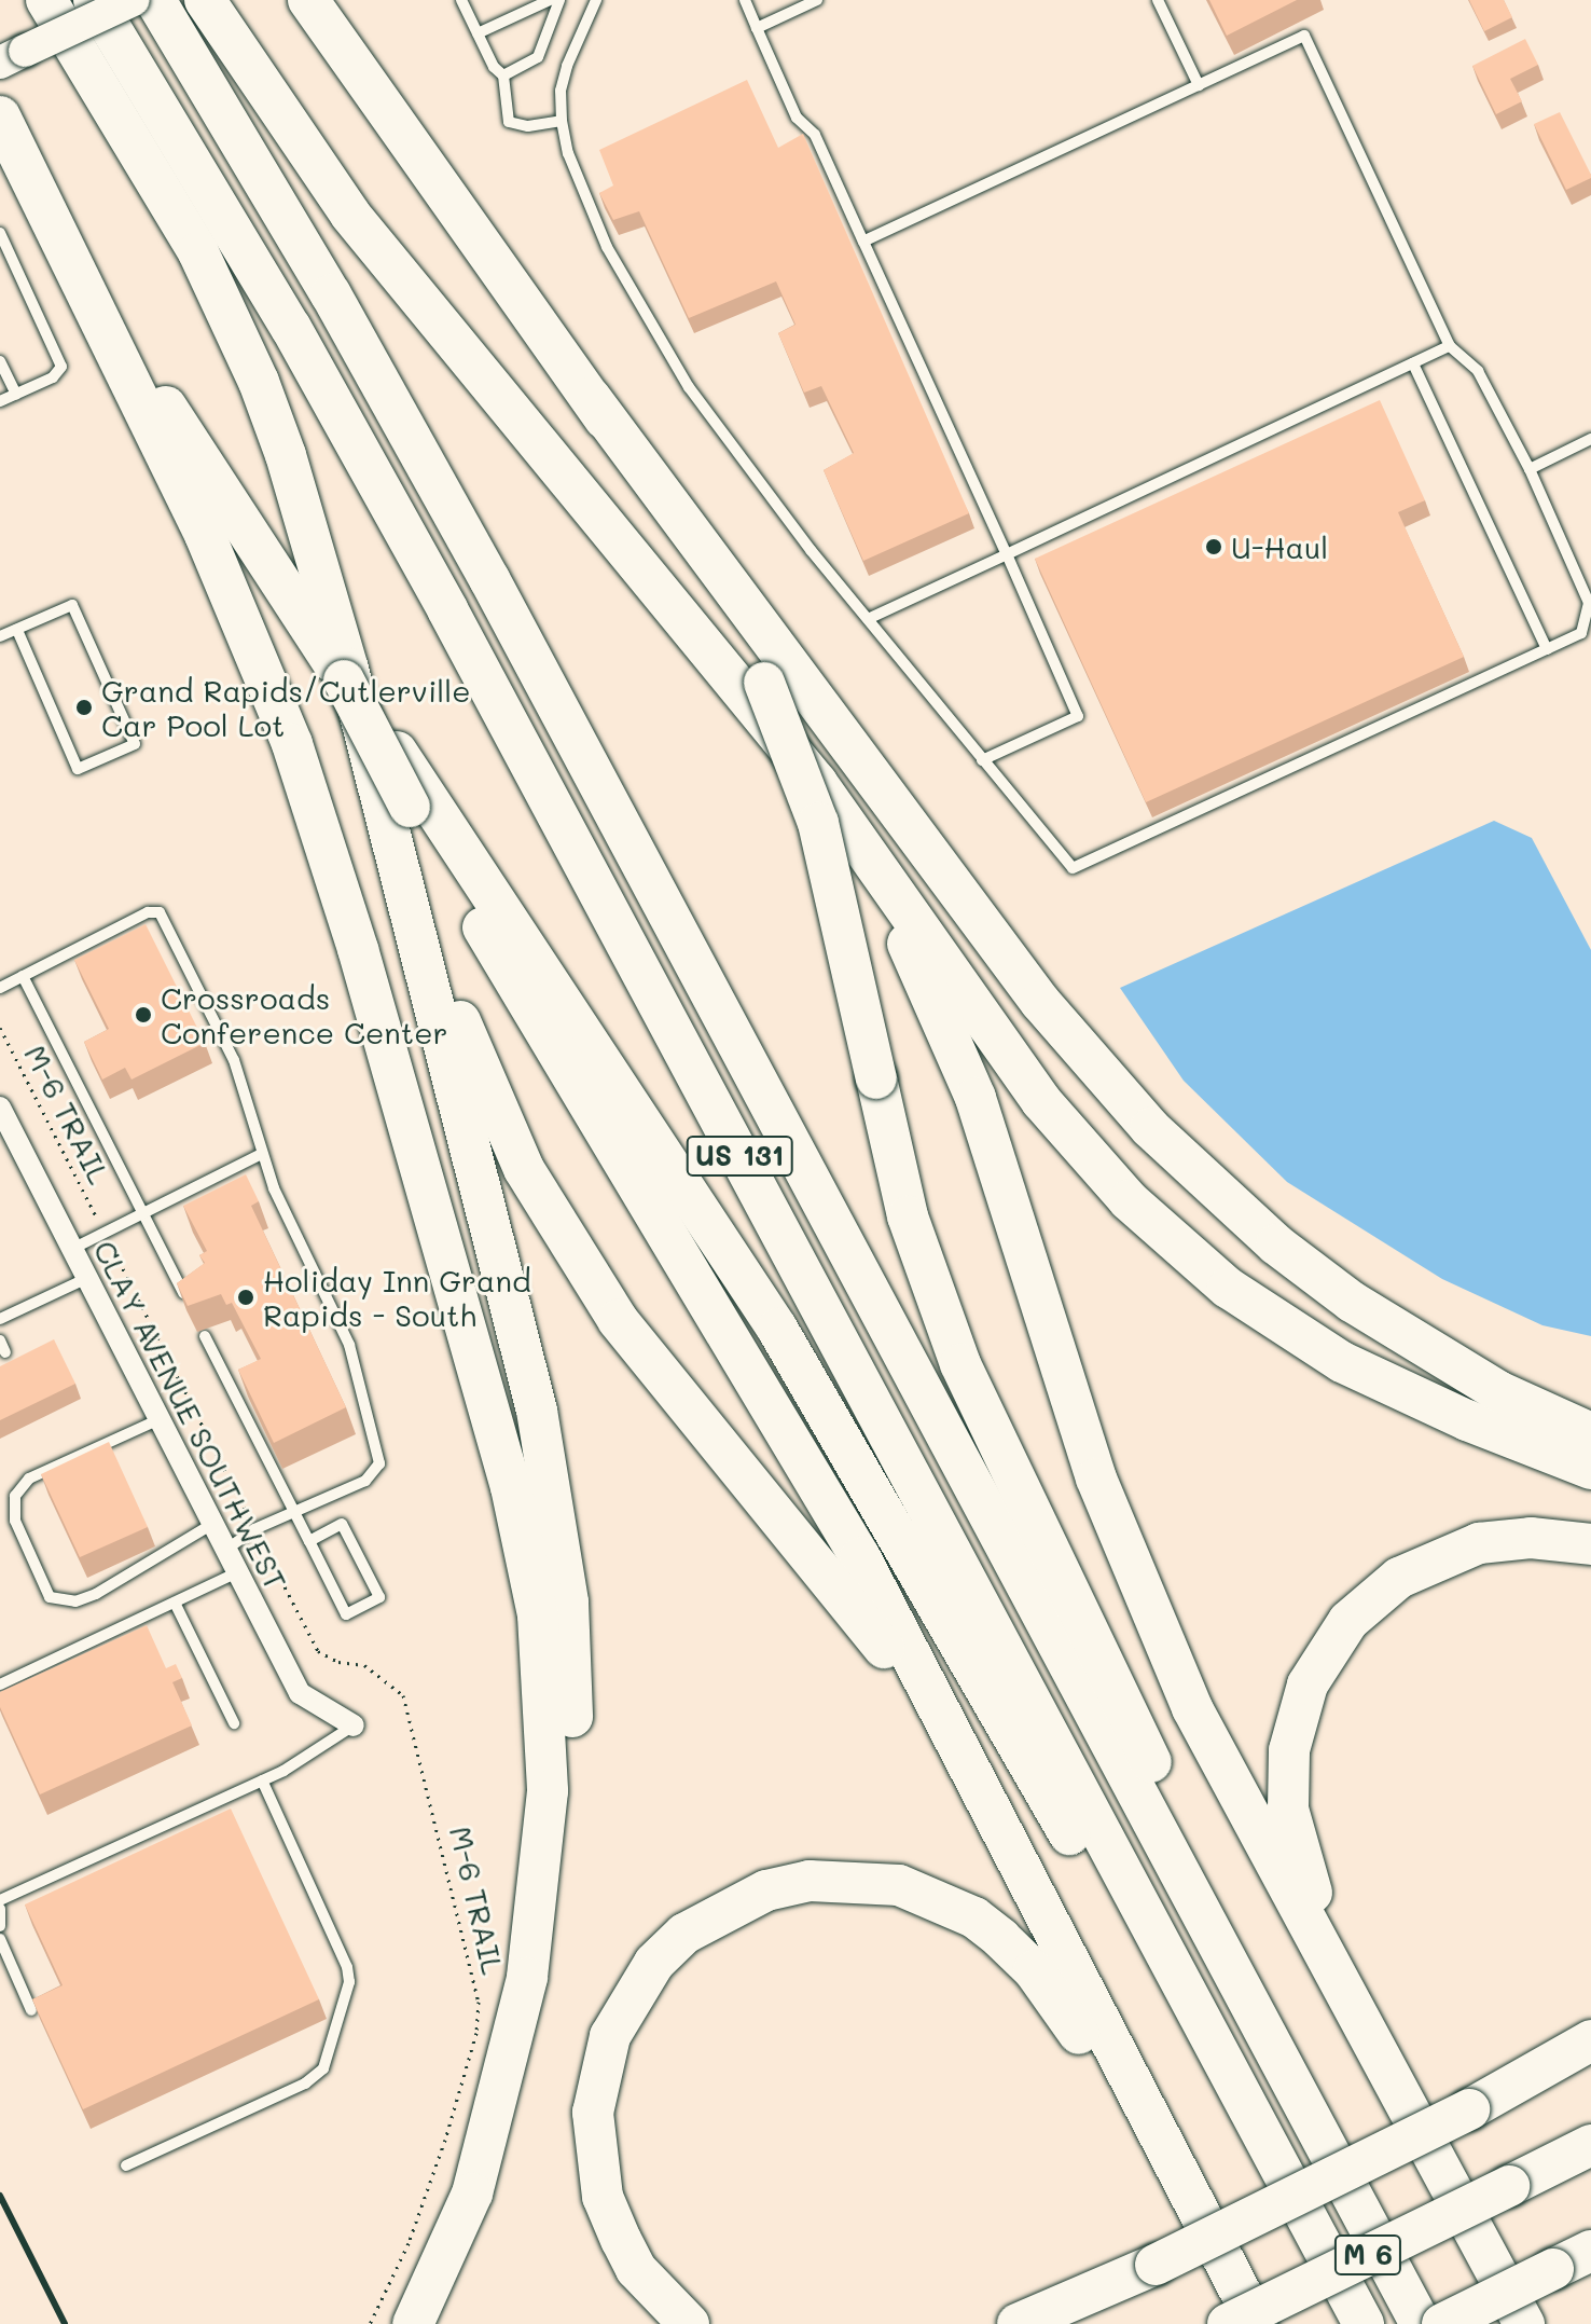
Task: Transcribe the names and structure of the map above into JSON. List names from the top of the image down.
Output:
{
  "streets": {
    "highway": ["US 131", "M 6"],
    "street": ["CLAY AVENUE SOUTHWEST"],
    "path": ["M-6 TRAIL"]
  },
  "places": [
    "U-Haul",
    "Grand Rapids/Cutlerville Car Pool Lot",
    "Crossroads Conference Center",
    "Holiday Inn Grand Rapids - South"
  ]
}
